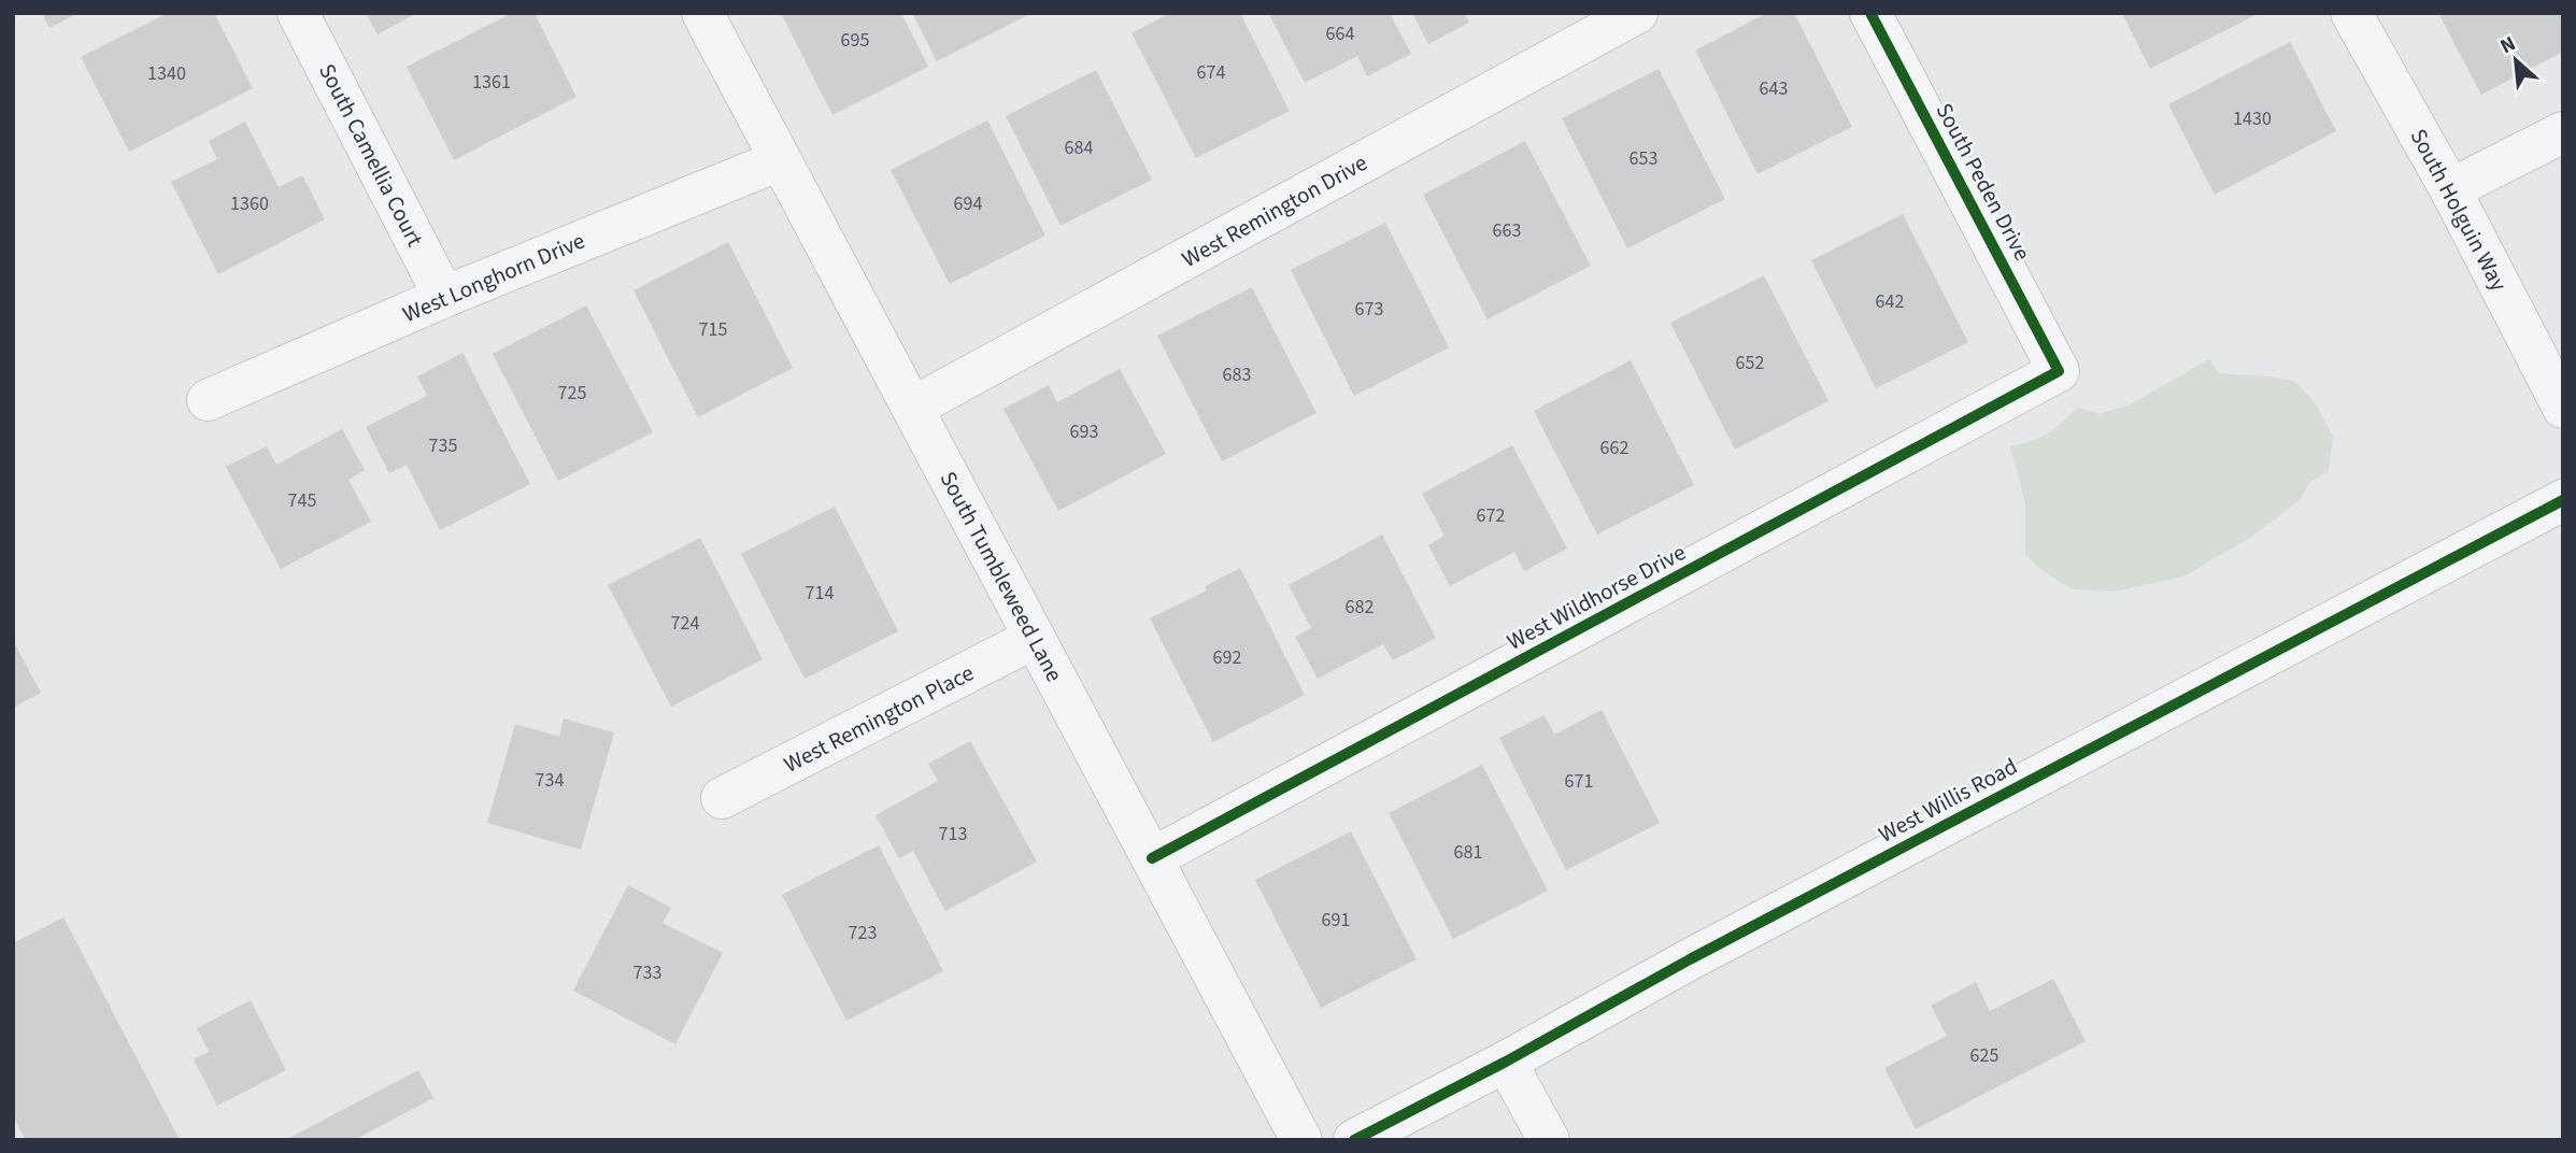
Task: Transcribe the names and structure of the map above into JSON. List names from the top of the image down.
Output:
{
  "streets": {
    "street": [
      "South Camellia Court",
      "South Peden Drive",
      "South Holguin Way",
      "West Remington Drive",
      "West Longhorn Drive",
      "South Tumbleweed Lane",
      "West Wildhorse Drive",
      "West Remington Place",
      "West Willis Road"
    ]
  },
  "crossings": [
    ["South Camellia Court", "West Longhorn Drive"],
    ["South Peden Drive", "West Wildhorse Drive"],
    ["West Remington Drive", "South Tumbleweed Lane"],
    ["West Longhorn Drive", "South Tumbleweed Lane"],
    ["South Tumbleweed Lane", "West Wildhorse Drive"],
    ["South Tumbleweed Lane", "West Remington Place"]
  ],
  "house_numbers": [
    "664",
    "695",
    "674",
    "1340",
    "1361",
    "643",
    "1430",
    "684",
    "653",
    "1360",
    "694",
    "663",
    "642",
    "673",
    "715",
    "652",
    "683",
    "725",
    "693",
    "735",
    "662",
    "745",
    "672",
    "714",
    "682",
    "724",
    "692",
    "734",
    "671",
    "713",
    "681",
    "691",
    "723",
    "733",
    "625"
  ],
  "north": "top left"
}
